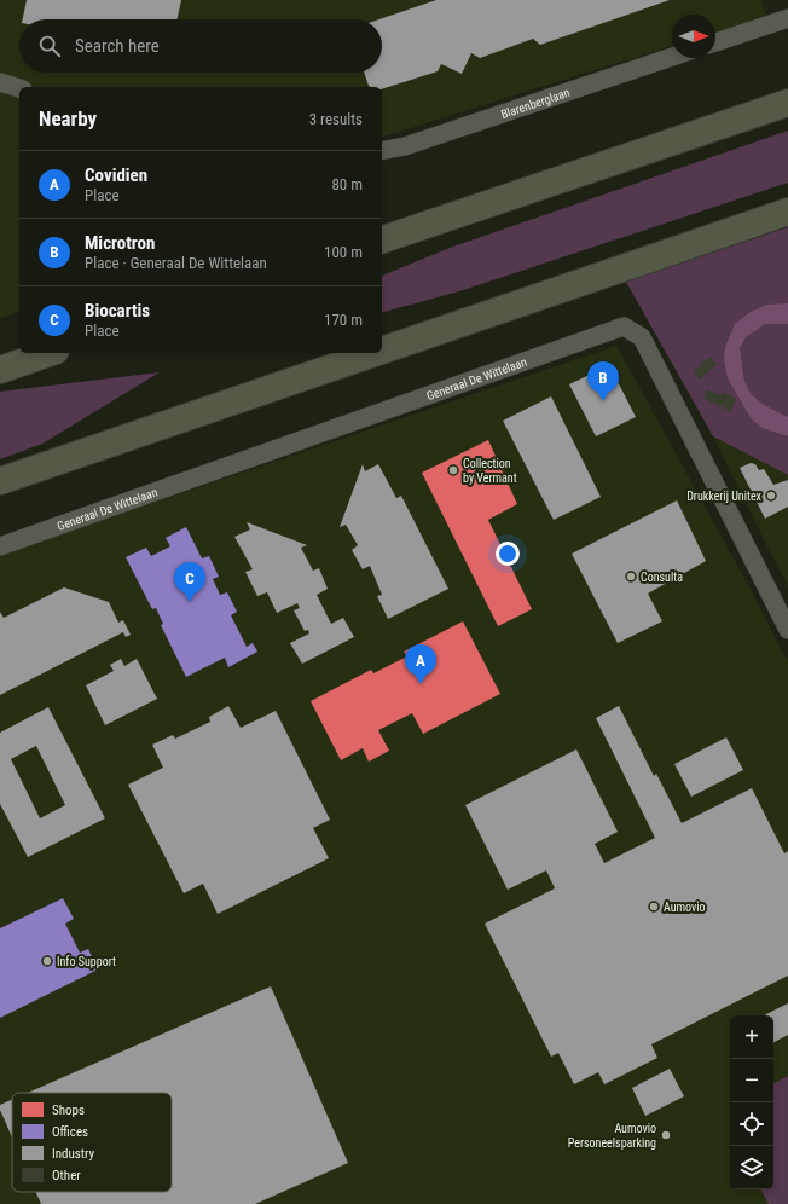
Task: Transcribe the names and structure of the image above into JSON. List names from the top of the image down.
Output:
{
  "streets": {
    "street": ["Blarenberglaan", "Generaal De Wittelaan"]
  },
  "places": [
    "Collection by Vermant",
    "Drukkerij Unitex",
    "Consulta",
    "Aumovio",
    "Info Support",
    "Aumovio Personeelsparking"
  ],
  "legend": [
    "Shops",
    "Offices",
    "Industry",
    "Other"
  ],
  "north": "right",
  "page": {
    "search": "Search here",
    "heading": ["Nearby", "3 results"],
    "list": [
      {
        "mark": "A",
        "name": "Covidien",
        "note": "Place",
        "value": "80 m"
      },
      {
        "mark": "B",
        "name": "Microtron",
        "note": "Place · Generaal De Wittelaan",
        "value": "100 m"
      },
      {
        "mark": "C",
        "name": "Biocartis",
        "note": "Place",
        "value": "170 m"
      }
    ],
    "pins": ["B", "C", "A"],
    "map_buttons": ["+", "−"]
  }
}
